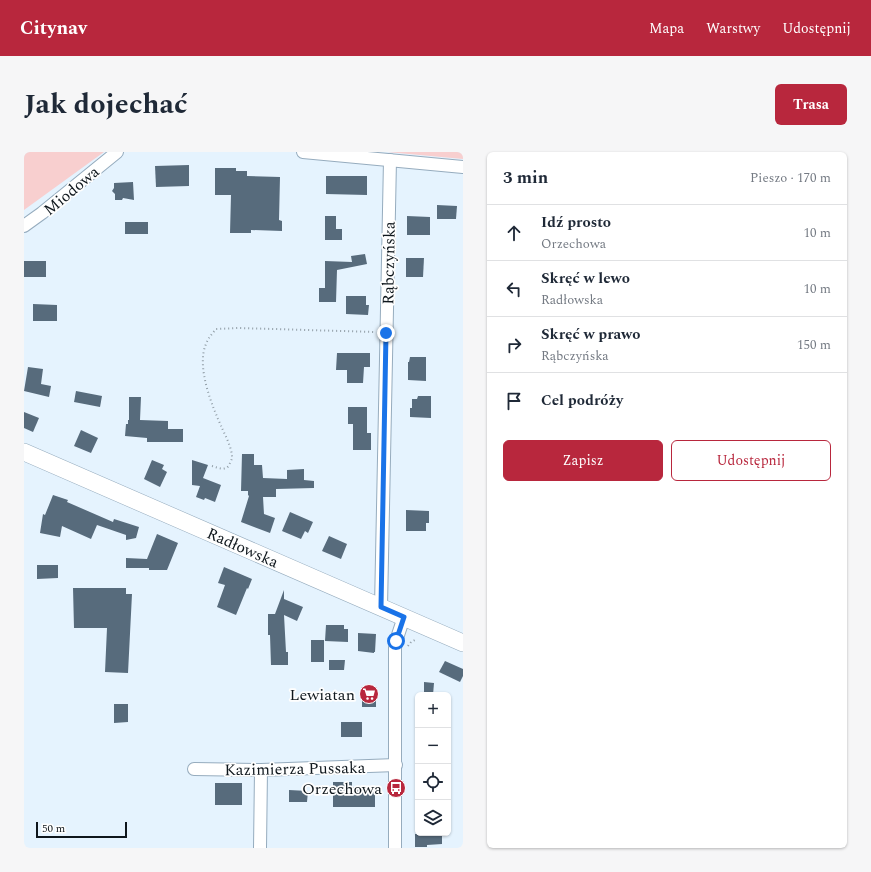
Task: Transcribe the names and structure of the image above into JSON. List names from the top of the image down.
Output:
{
  "streets": {
    "street": [
      "Miodowa",
      "Rąbczyńska",
      "Radłowska",
      "Kazimierza Pussaka"
    ]
  },
  "crossings": [
    ["Rąbczyńska", "Radłowska"]
  ],
  "places": {
    "supermarket": ["Lewiatan"],
    "bus stop": ["Orzechowa"]
  },
  "scale_bar": "50 m",
  "page": {
    "header": "Citynav",
    "nav": ["Mapa", "Warstwy", "Udostępnij"],
    "title": "Jak dojechać",
    "buttons": [
      "Trasa",
      ["Zapisz", "Udostępnij"]
    ],
    "heading": ["3 min", "Pieszo · 170 m"],
    "list": [
      ["Idź prosto", "Orzechowa", "10 m"],
      ["Skręć w lewo", "Radłowska", "10 m"],
      ["Skręć w prawo", "Rąbczyńska", "150 m"],
      "Cel podróży"
    ],
    "map_buttons": ["+", "−"],
    "scale": "50 m"
  }
}
